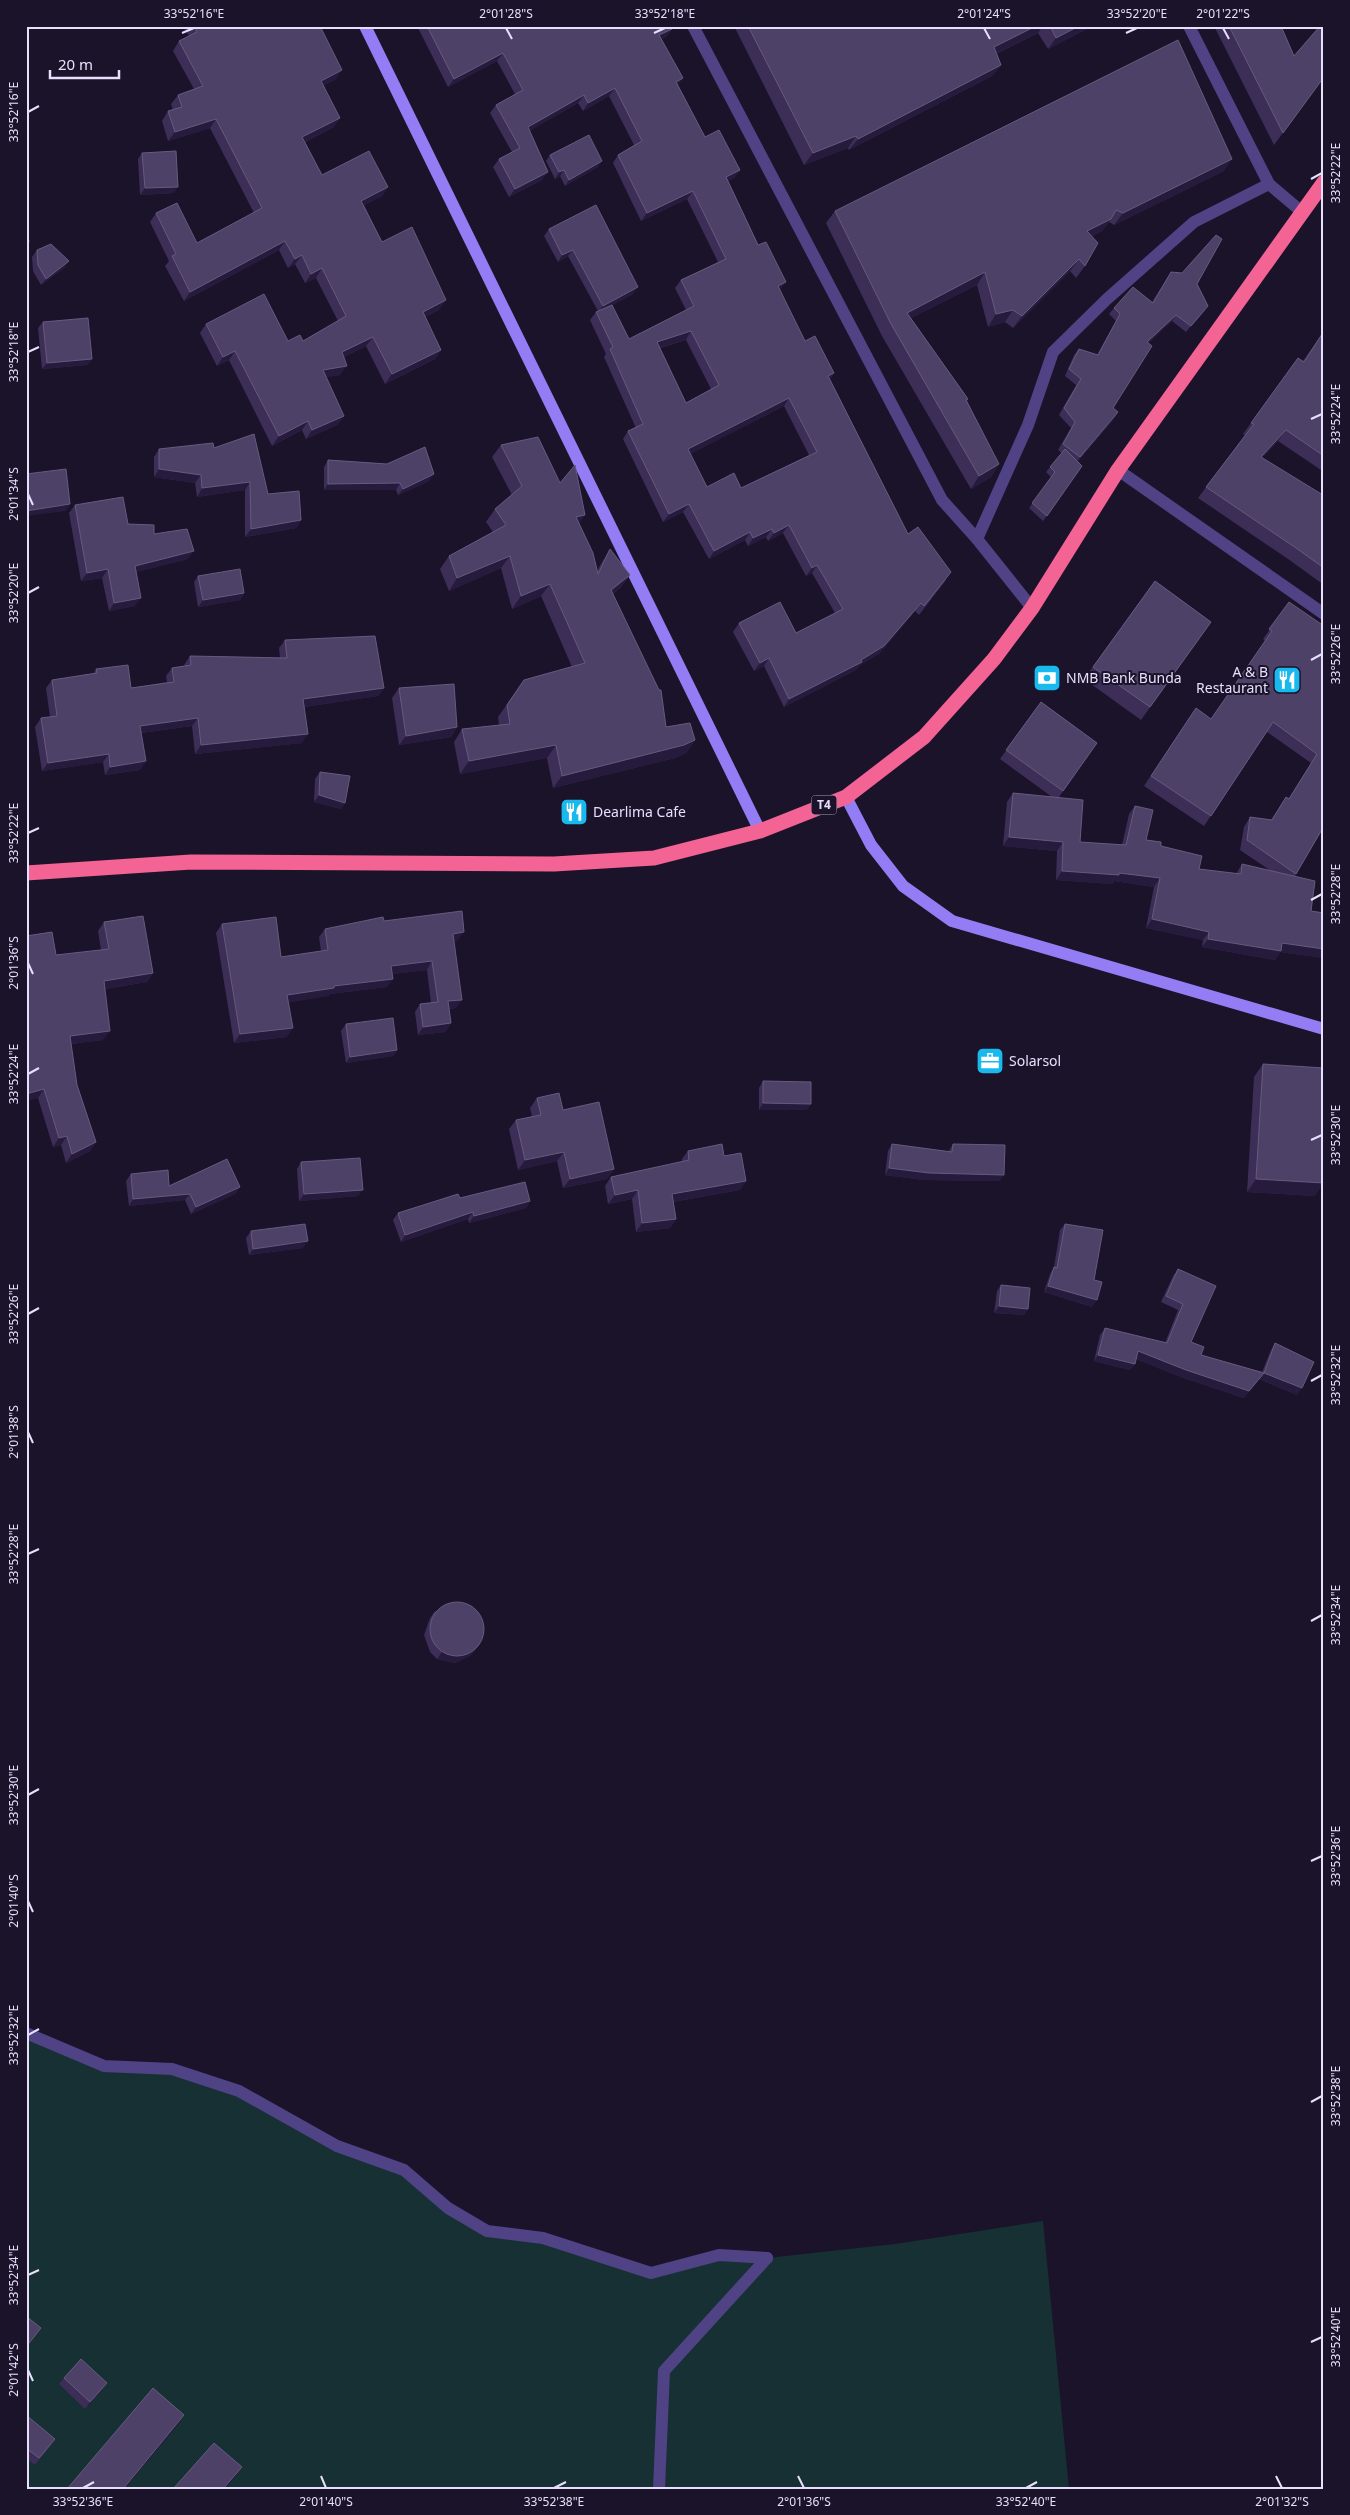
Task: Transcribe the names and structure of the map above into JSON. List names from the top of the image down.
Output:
{
  "streets": {
    "highway": ["T4"]
  },
  "places": {
    "bank": ["NMB Bank Bunda"],
    "restaurant": ["A & B Restaurant", "Dearlima Cafe"],
    "office": ["Solarsol"]
  },
  "scale_bar": "20 m",
  "coordinates": [
    "33°52'16\"E",
    "2°01'28\"S",
    "33°52'18\"E",
    "2°01'24\"S",
    "33°52'20\"E",
    "2°01'22\"S",
    "33°52'22\"E",
    "33°52'24\"E",
    "2°01'34\"S",
    "33°52'26\"E",
    "33°52'28\"E",
    "2°01'36\"S",
    "33°52'30\"E",
    "33°52'32\"E",
    "2°01'38\"S",
    "33°52'34\"E",
    "33°52'36\"E",
    "2°01'40\"S",
    "33°52'38\"E",
    "33°52'40\"E",
    "2°01'42\"S",
    "2°01'32\"S"
  ]
}
